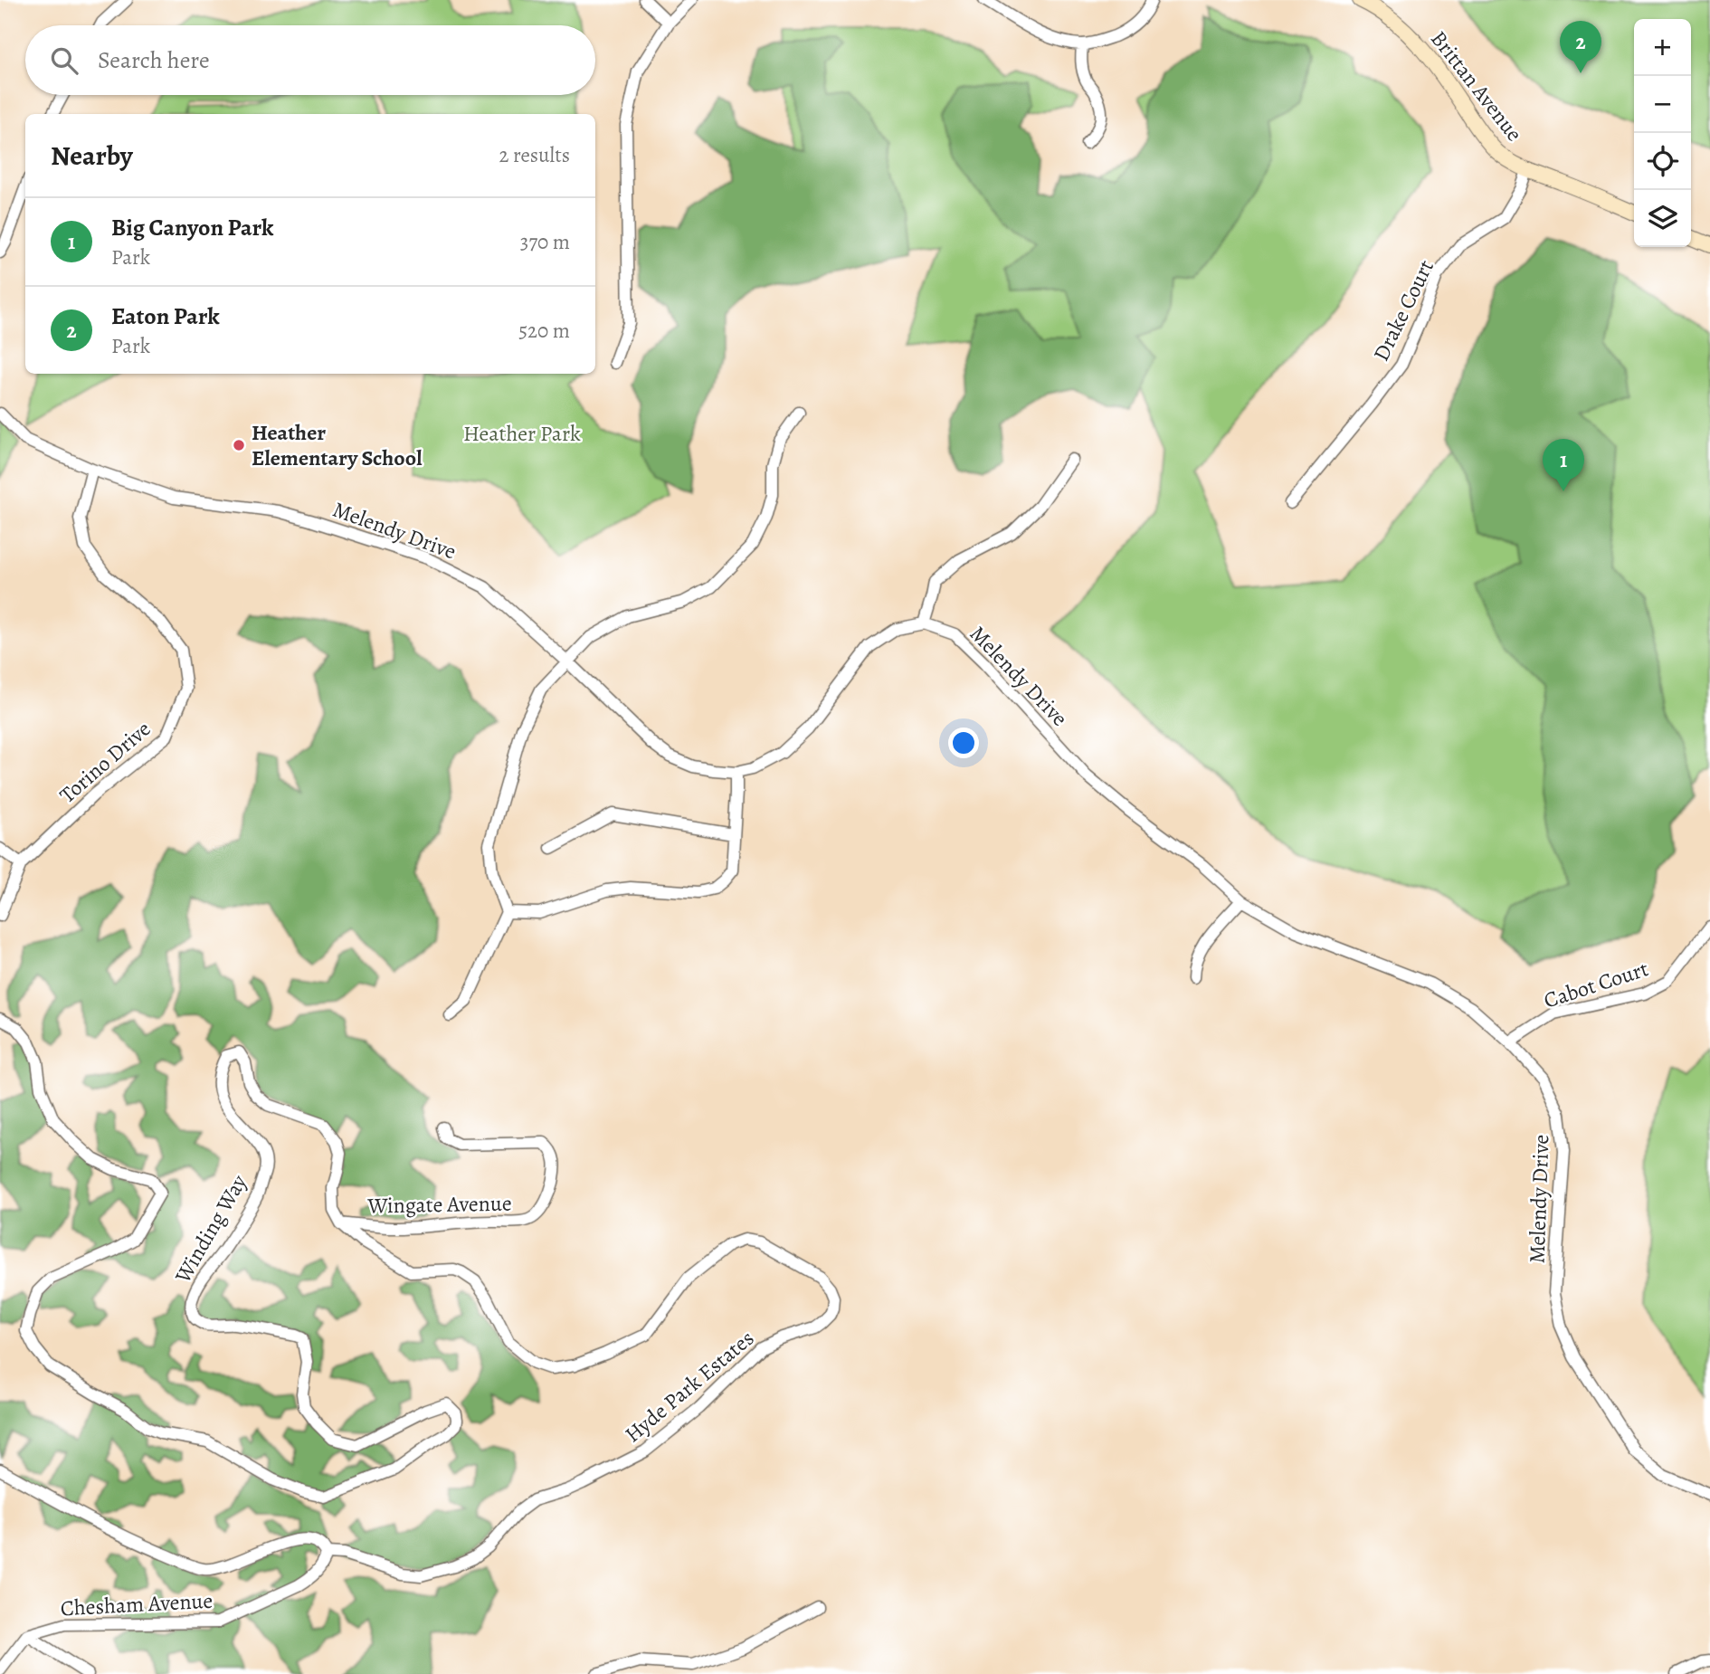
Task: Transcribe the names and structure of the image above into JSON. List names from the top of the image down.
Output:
{
  "streets": {
    "main road": ["Brittan Avenue"],
    "street": [
      "Drake Court",
      "Melendy Drive",
      "Torino Drive",
      "Cabot Court",
      "Wingate Avenue",
      "Winding Way",
      "Hyde Park Estates",
      "Chesham Avenue"
    ]
  },
  "crossings": [
    ["Brittan Avenue", "Drake Court"],
    ["Melendy Drive", "Torino Drive"],
    ["Melendy Drive", "Cabot Court"],
    ["Wingate Avenue", "Winding Way"],
    ["Wingate Avenue", "Hyde Park Estates"],
    ["Winding Way", "Hyde Park Estates"],
    ["Hyde Park Estates", "Chesham Avenue"]
  ],
  "parks": ["Heather Park"],
  "places": ["Heather Elementary School"],
  "page": {
    "map_buttons": ["+", "−"],
    "pins": ["2", "1"],
    "search": "Search here",
    "heading": ["Nearby", "2 results"],
    "list": [
      {
        "mark": "1",
        "name": "Big Canyon Park",
        "note": "Park",
        "value": "370 m"
      },
      {
        "mark": "2",
        "name": "Eaton Park",
        "note": "Park",
        "value": "520 m"
      }
    ]
  }
}
